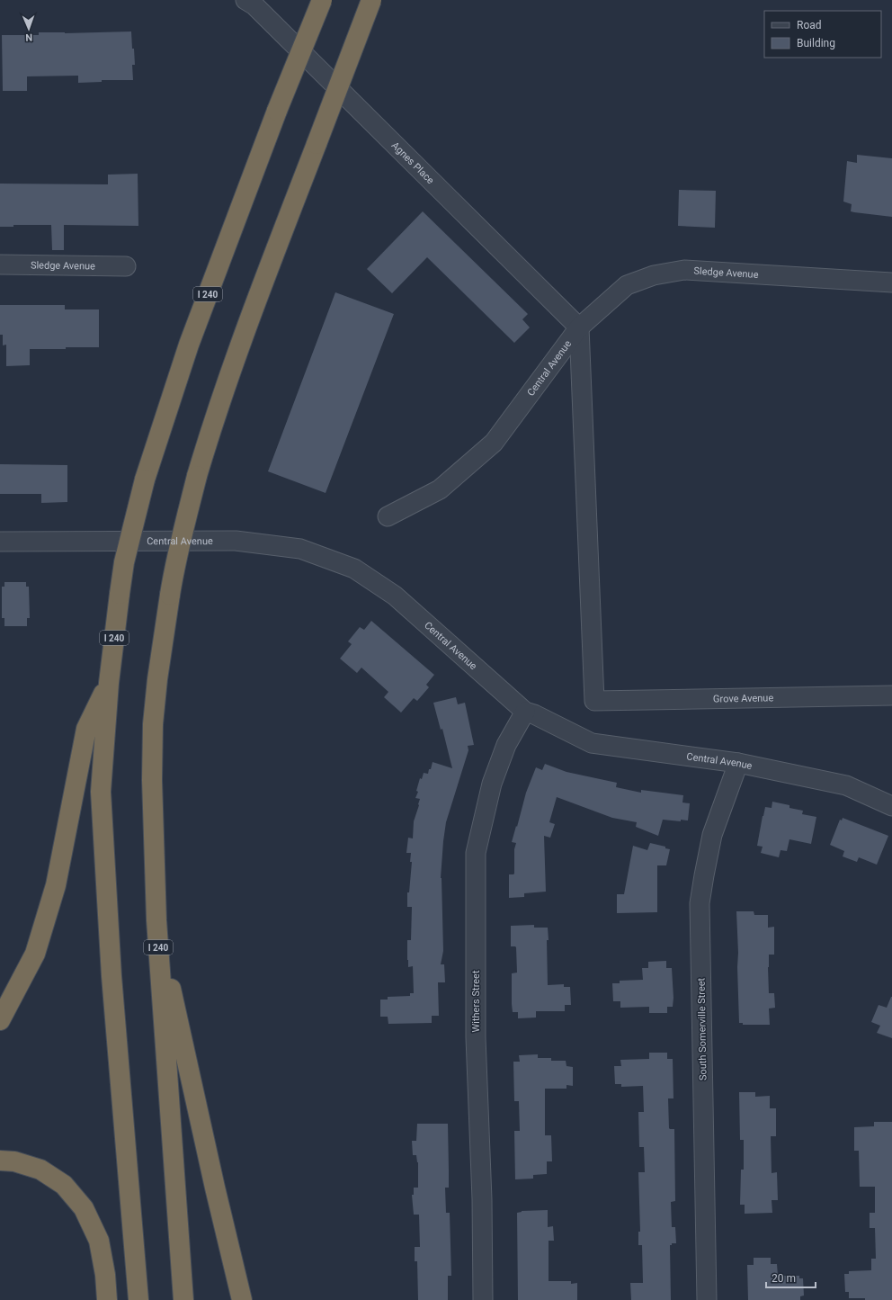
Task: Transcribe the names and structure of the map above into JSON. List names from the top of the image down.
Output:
{
  "streets": {
    "highway": ["I 240"],
    "street": [
      "Agnes Place",
      "Sledge Avenue",
      "Central Avenue",
      "Grove Avenue",
      "Withers Street",
      "South Somerville Street"
    ]
  },
  "crossings": [
    ["Agnes Place", "Sledge Avenue"],
    ["Agnes Place", "Central Avenue"],
    ["Agnes Place", "Grove Avenue"],
    ["Sledge Avenue", "Central Avenue"],
    ["Sledge Avenue", "Grove Avenue"],
    ["Central Avenue", "Grove Avenue"],
    ["Central Avenue", "Withers Street"],
    ["Central Avenue", "South Somerville Street"]
  ],
  "legend": ["Road", "Building"],
  "scale_bar": "20 m",
  "north": "bottom"
}
